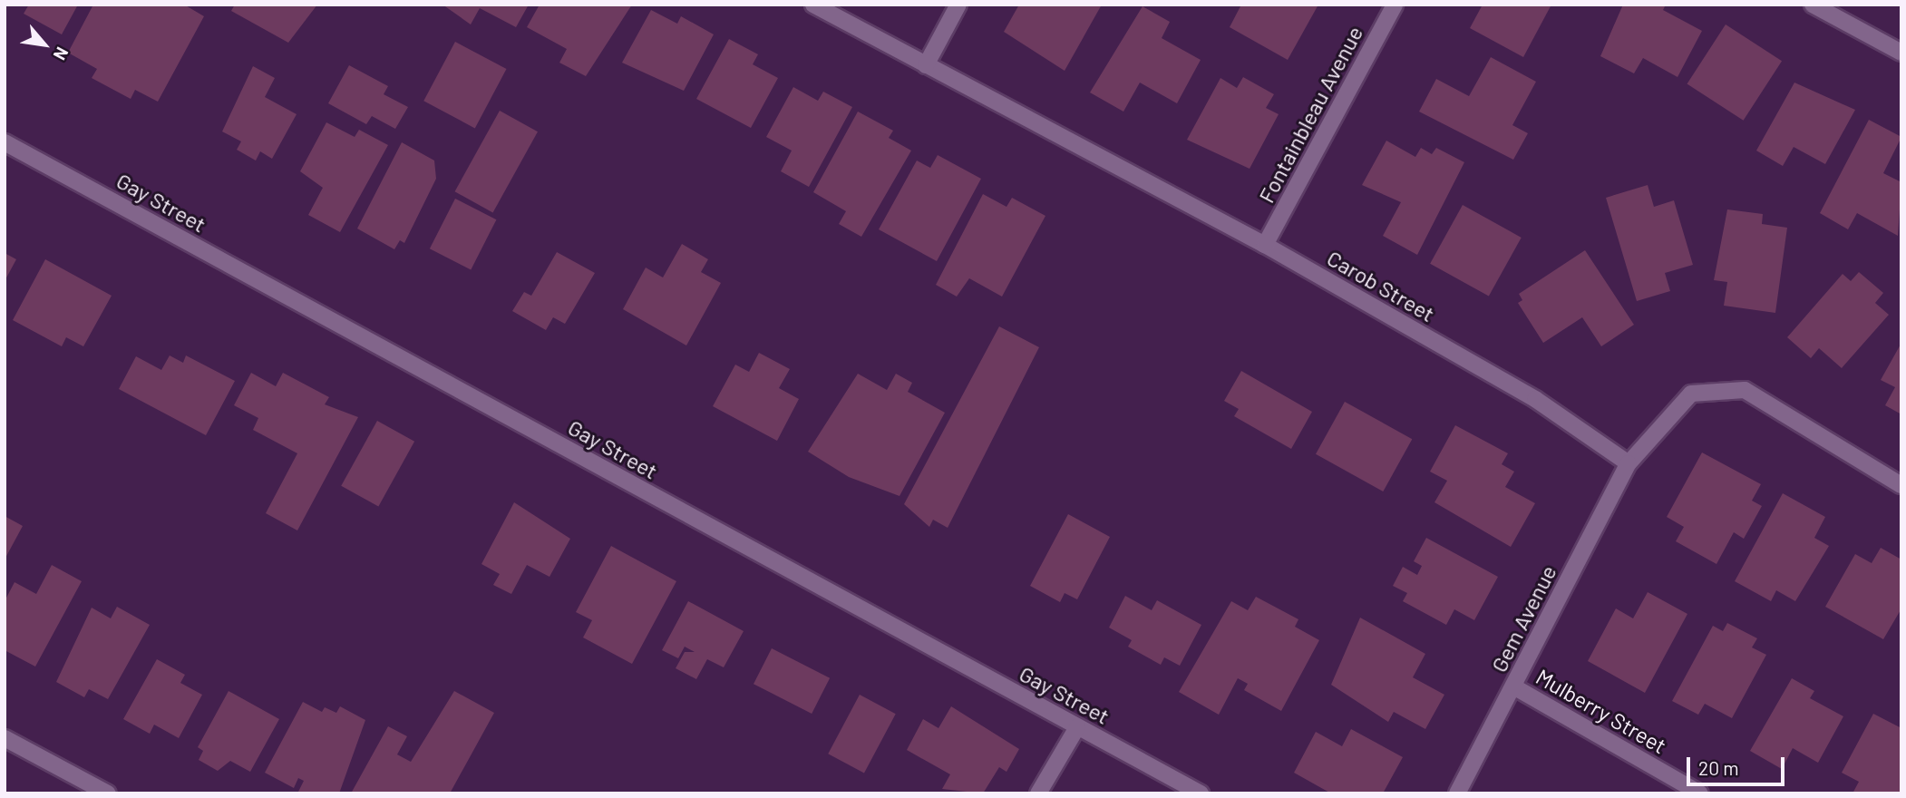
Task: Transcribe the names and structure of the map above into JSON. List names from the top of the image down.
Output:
{
  "streets": {
    "street": [
      "Fontainbleau Avenue",
      "Gay Street",
      "Carob Street",
      "Gem Avenue",
      "Mulberry Street"
    ]
  },
  "crossings": [
    ["Fontainbleau Avenue", "Carob Street"],
    ["Carob Street", "Gem Avenue"],
    ["Gem Avenue", "Mulberry Street"]
  ],
  "scale_bar": "20 m",
  "north": "bottom right"
}
